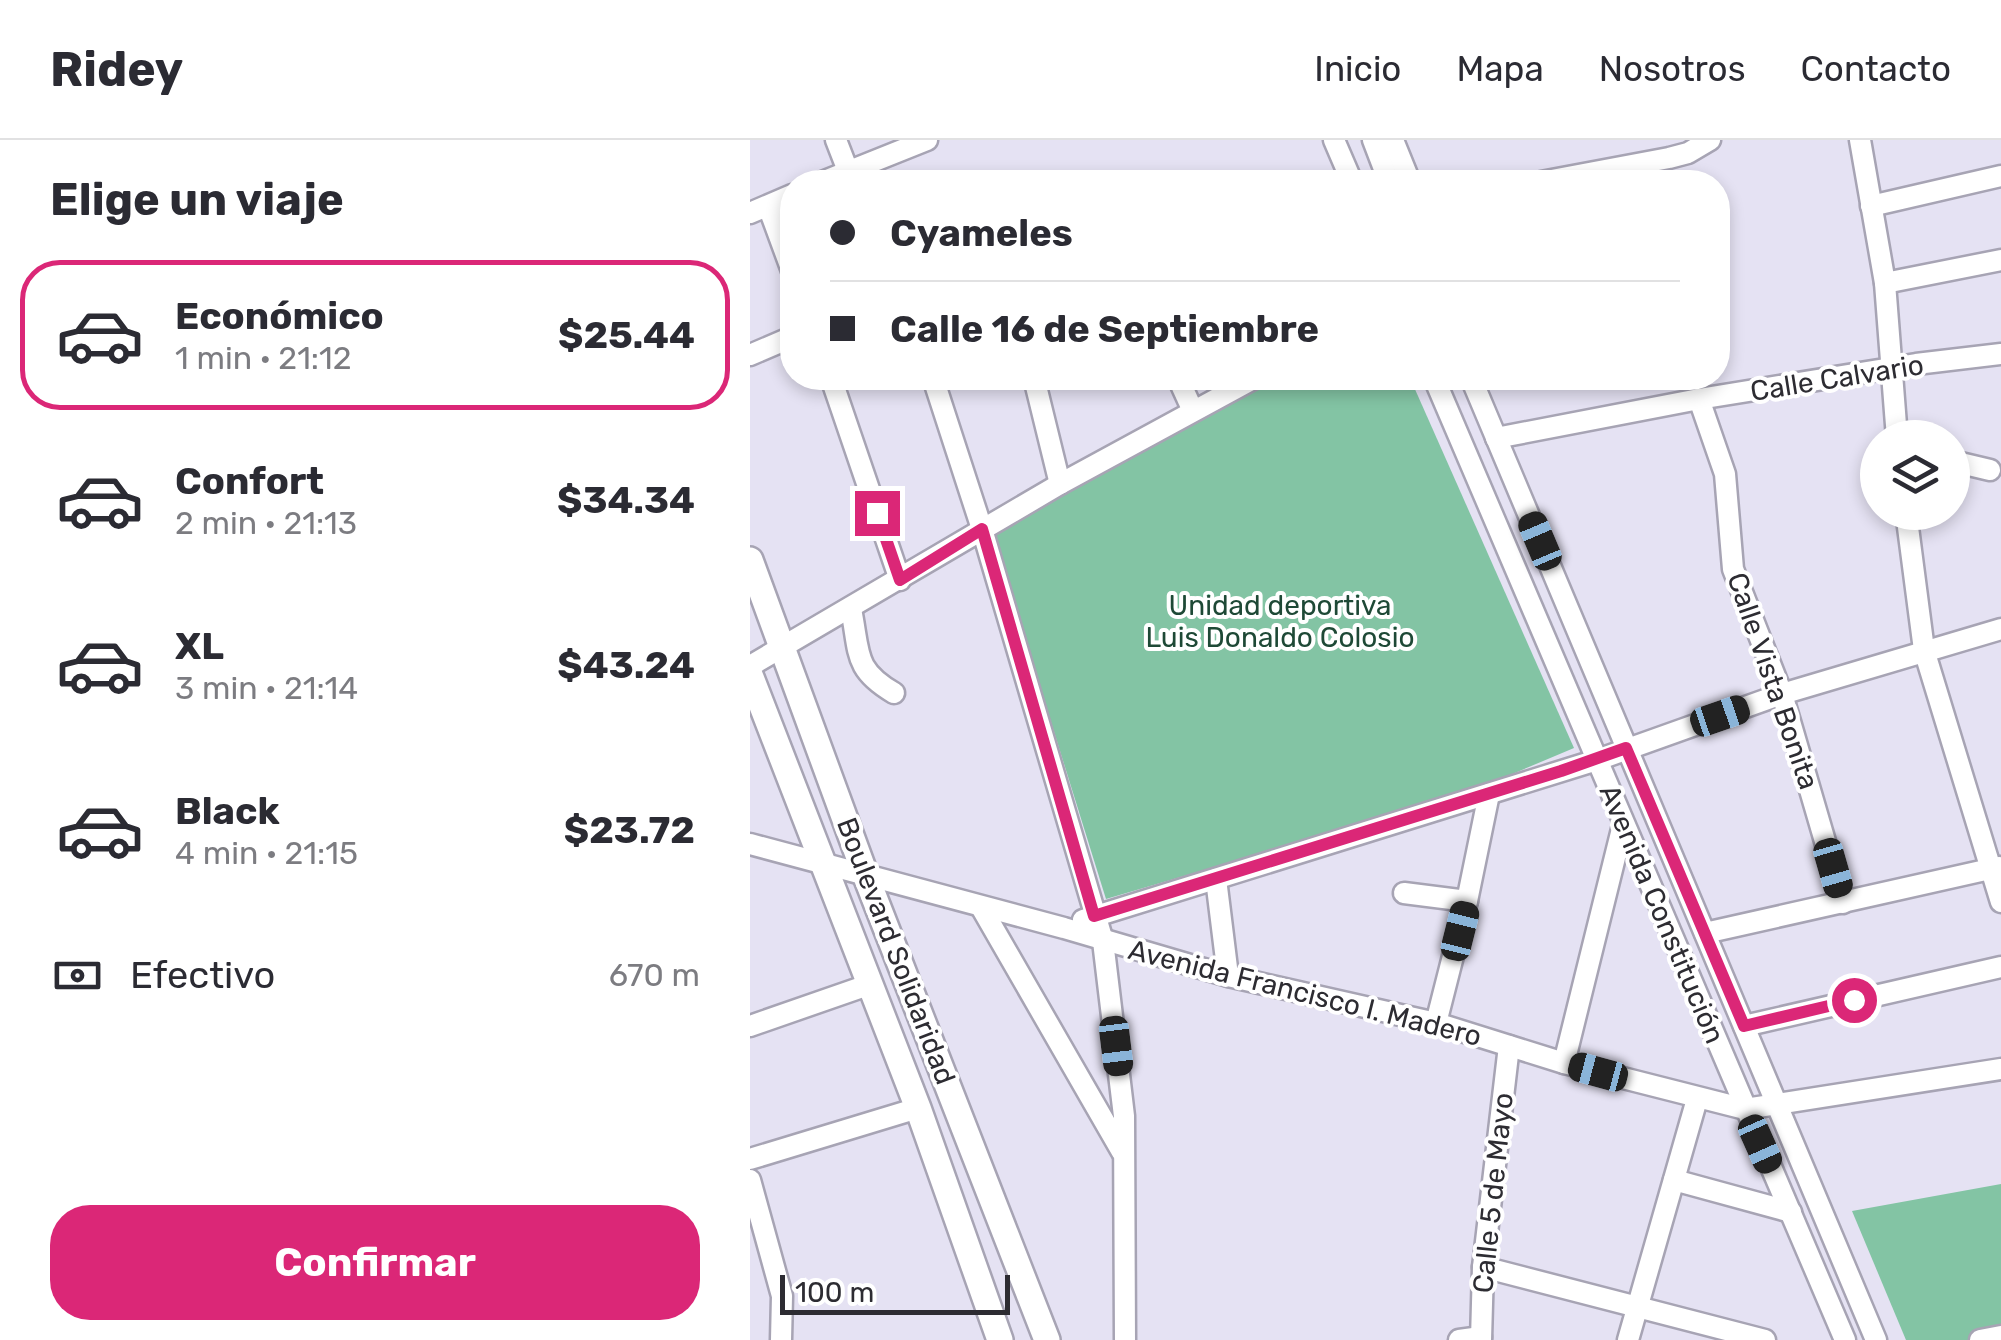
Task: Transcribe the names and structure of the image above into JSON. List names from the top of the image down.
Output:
{
  "streets": {
    "main road": ["Boulevard Solidaridad"],
    "street": [
      "Calle Calvario",
      "Calle Vista Bonita",
      "Avenida Constitución",
      "Avenida Francisco I. Madero",
      "Calle 5 de Mayo"
    ]
  },
  "crossings": [
    ["Calle Calvario", "Calle Vista Bonita"],
    ["Calle Calvario", "Avenida Constitución"],
    ["Avenida Constitución", "Avenida Francisco I. Madero"],
    ["Boulevard Solidaridad", "Avenida Francisco I. Madero"],
    ["Avenida Francisco I. Madero", "Calle 5 de Mayo"]
  ],
  "parks": ["Unidad deportiva Luis Donaldo Colosio"],
  "scale_bar": "100 m",
  "page": {
    "header": "Ridey",
    "nav": [
      "Inicio",
      "Mapa",
      "Nosotros",
      "Contacto"
    ],
    "heading": "Elige un viaje",
    "banner": ["Cyameles", "Calle 16 de Septiembre"],
    "list": [
      {
        "name": "Económico",
        "note": "1 min · 21:12",
        "value": "$25.44"
      },
      {
        "name": "Confort",
        "note": "2 min · 21:13",
        "value": "$34.34"
      },
      {
        "name": "XL",
        "note": "3 min · 21:14",
        "value": "$43.24"
      },
      {
        "name": "Black",
        "note": "4 min · 21:15",
        "value": "$23.72"
      }
    ],
    "pay": ["Efectivo", "670 m"],
    "buttons": "Confirmar",
    "scale": "100 m"
  }
}
